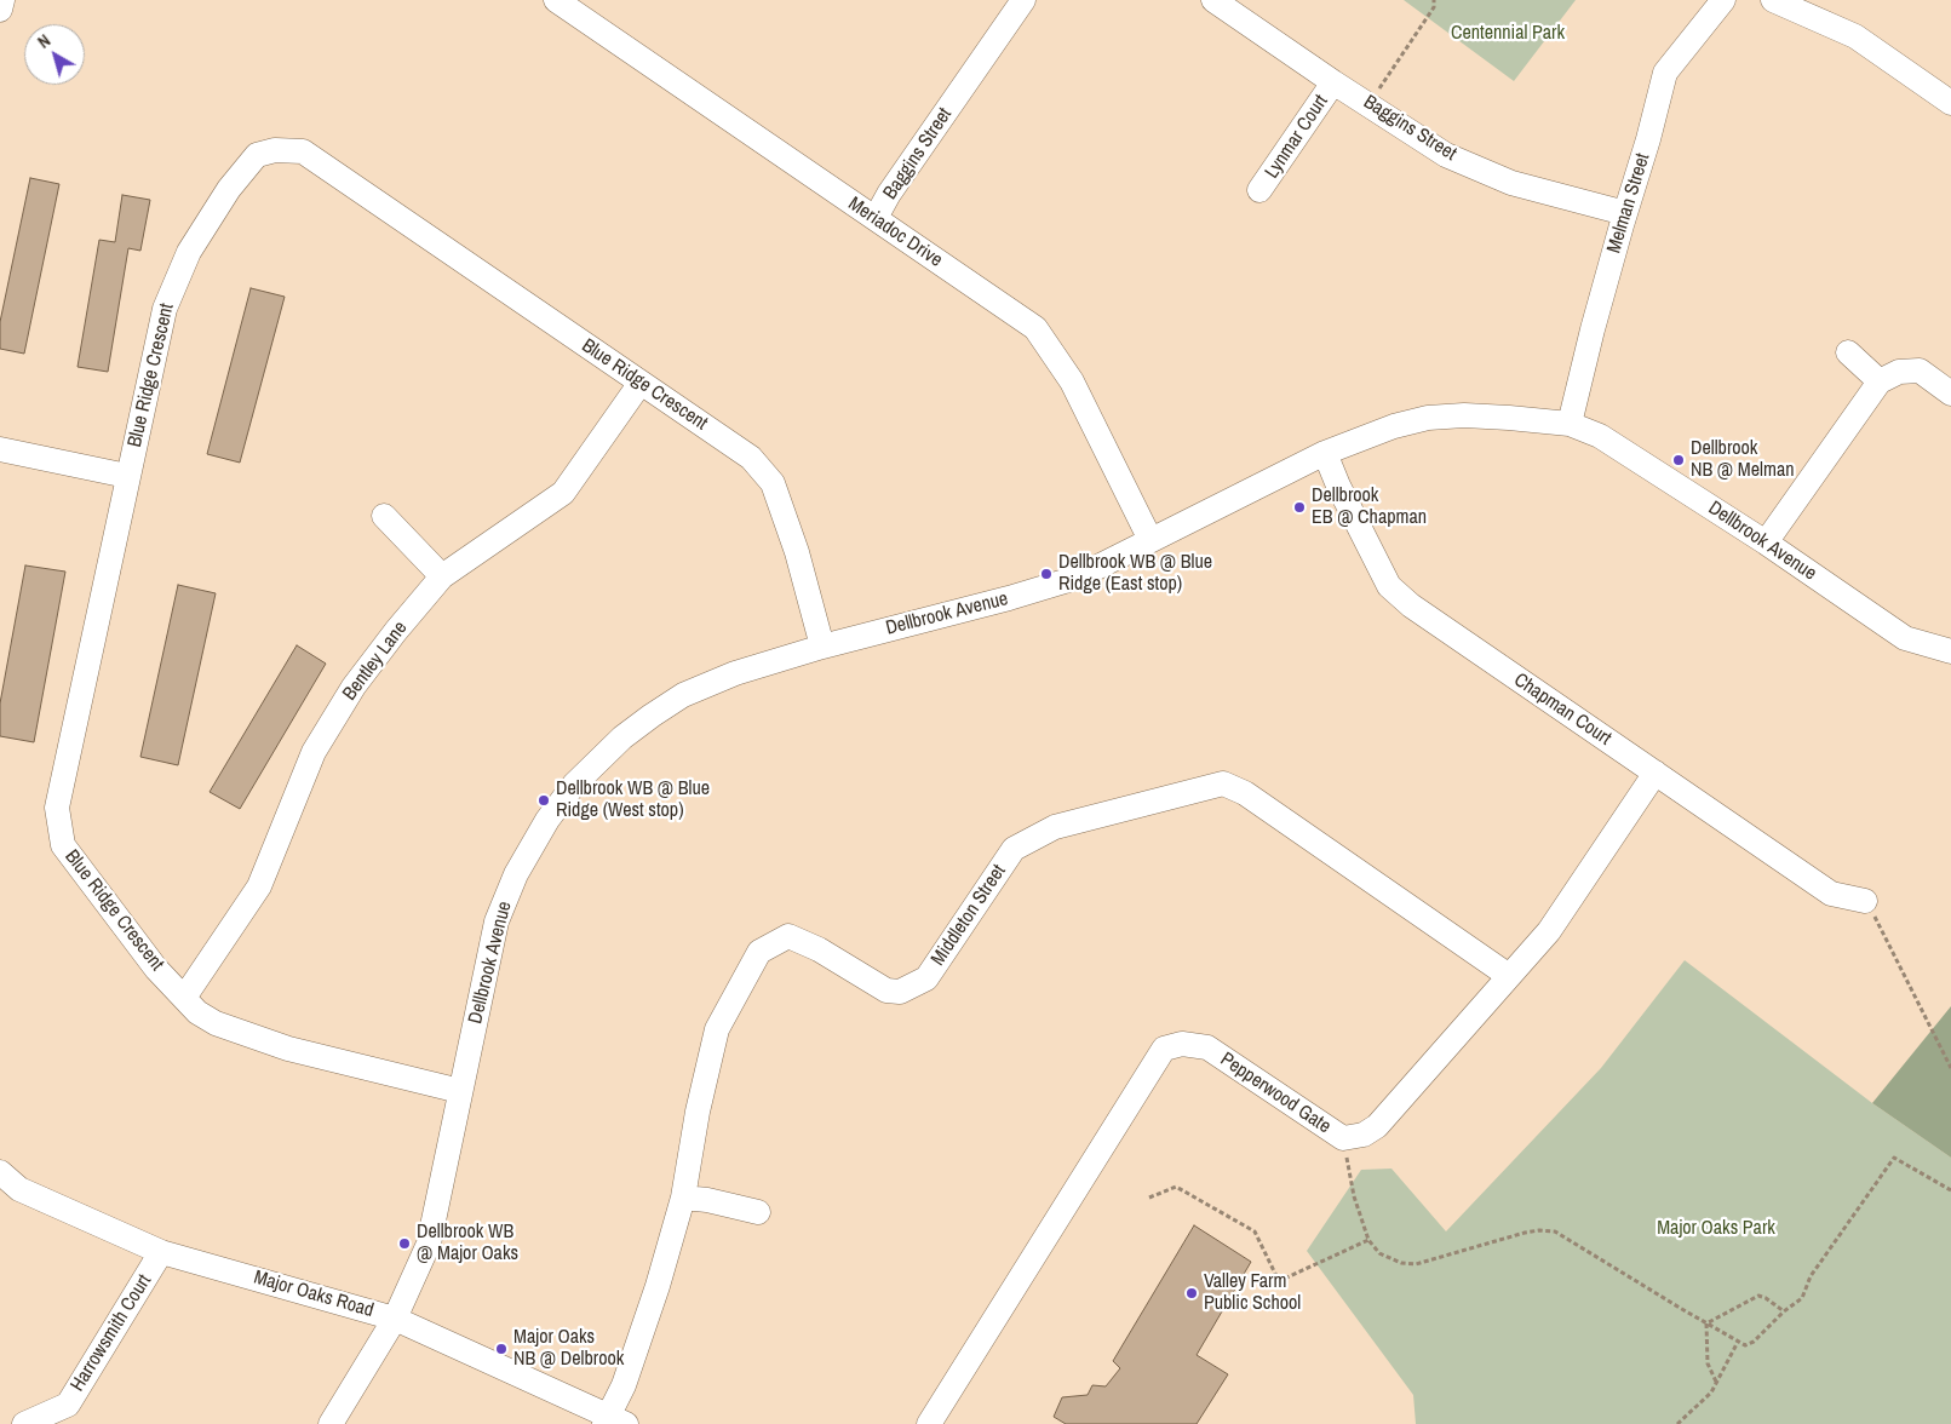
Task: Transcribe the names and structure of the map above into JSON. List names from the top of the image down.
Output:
{
  "streets": {
    "street": [
      "Baggins Street",
      "Lynmar Court",
      "Melman Street",
      "Meriadoc Drive",
      "Blue Ridge Crescent",
      "Dellbrook Avenue",
      "Bentley Lane",
      "Chapman Court",
      "Middleton Street",
      "Pepperwood Gate",
      "Major Oaks Road",
      "Harrowsmith Court"
    ]
  },
  "crossings": [
    ["Baggins Street", "Lynmar Court"],
    ["Baggins Street", "Melman Street"],
    ["Baggins Street", "Meriadoc Drive"],
    ["Melman Street", "Dellbrook Avenue"],
    ["Meriadoc Drive", "Dellbrook Avenue"],
    ["Blue Ridge Crescent", "Dellbrook Avenue"],
    ["Blue Ridge Crescent", "Bentley Lane"],
    ["Dellbrook Avenue", "Chapman Court"],
    ["Dellbrook Avenue", "Major Oaks Road"],
    ["Chapman Court", "Pepperwood Gate"],
    ["Middleton Street", "Pepperwood Gate"],
    ["Middleton Street", "Major Oaks Road"],
    ["Major Oaks Road", "Harrowsmith Court"]
  ],
  "parks": ["Centennial Park", "Major Oaks Park"],
  "places": [
    "Dellbrook NB @ Melman",
    "Dellbrook EB @ Chapman",
    "Dellbrook WB @ Blue Ridge (East stop)",
    "Dellbrook WB @ Blue Ridge (West stop)",
    "Dellbrook WB @ Major Oaks",
    "Valley Farm Public School",
    "Major Oaks NB @ Delbrook"
  ],
  "north": "top left"
}
